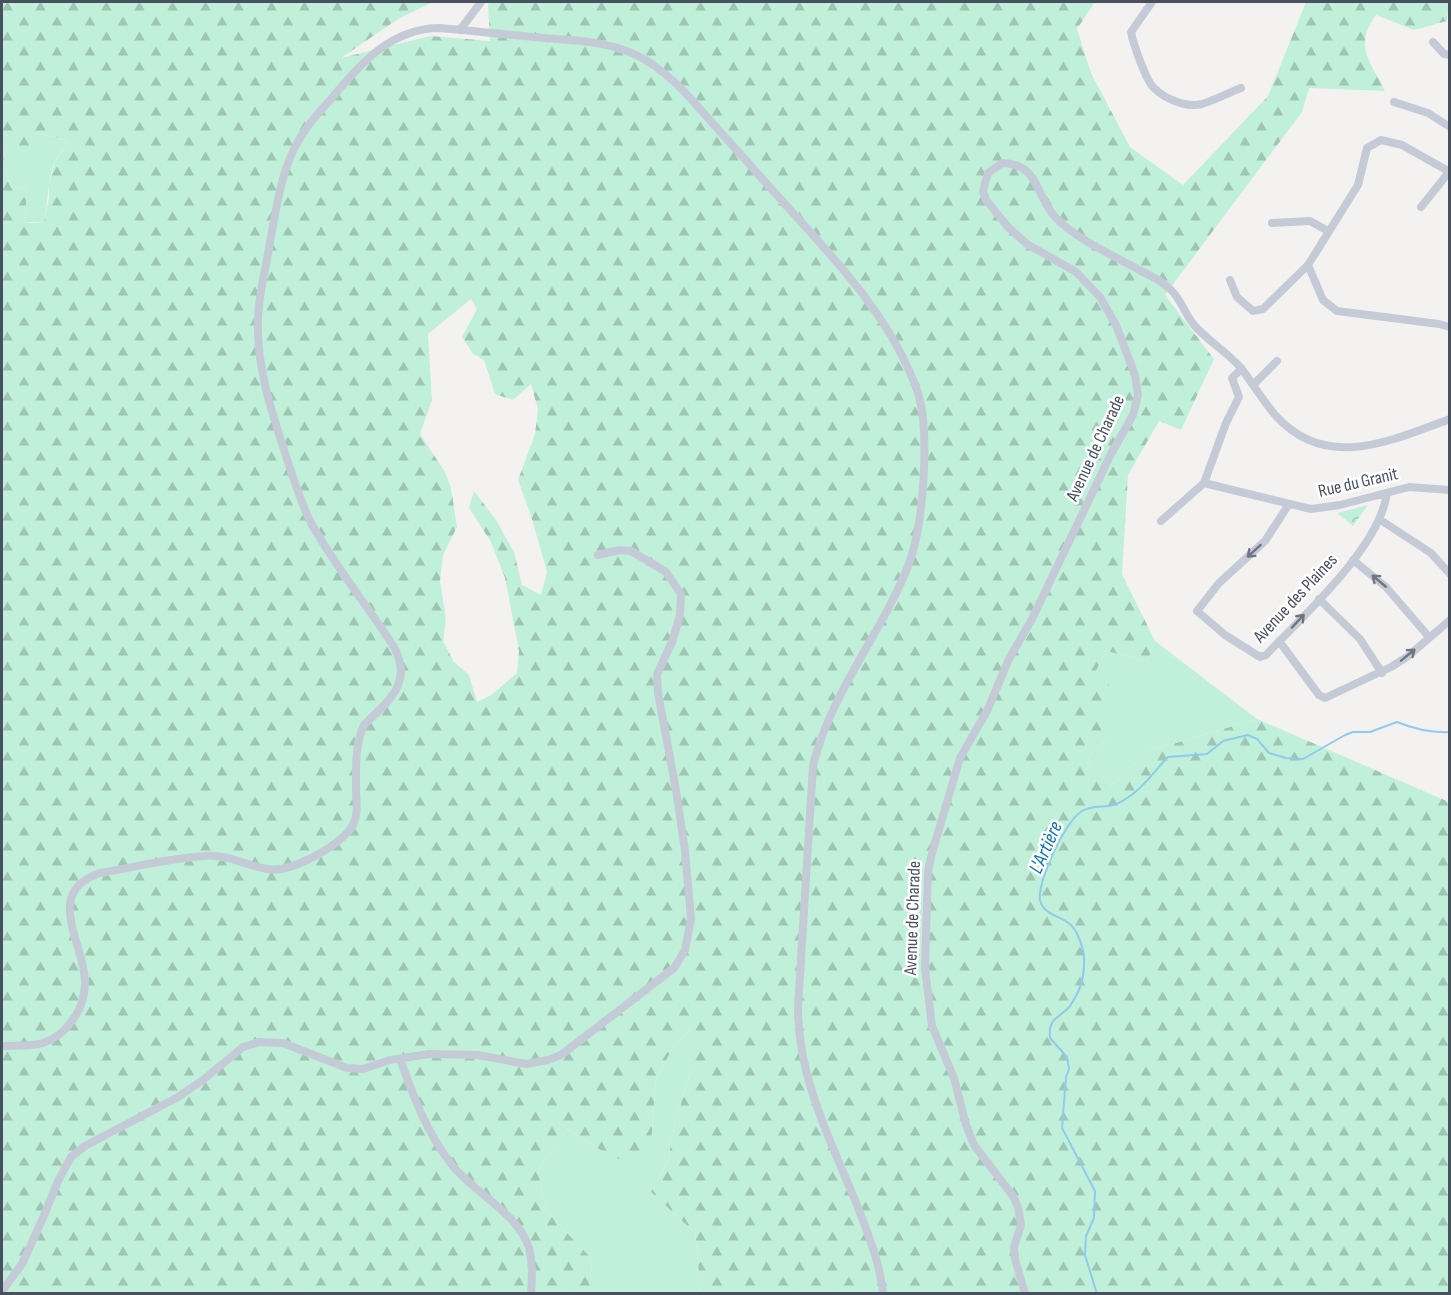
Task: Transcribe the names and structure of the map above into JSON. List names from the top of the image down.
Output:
{
  "streets": {
    "street": ["Avenue de Charade", "Rue du Granit", "Avenue des Plaines"]
  },
  "crossings": [
    ["Rue du Granit", "Avenue des Plaines"]
  ],
  "water": ["L'Artière"]
}
